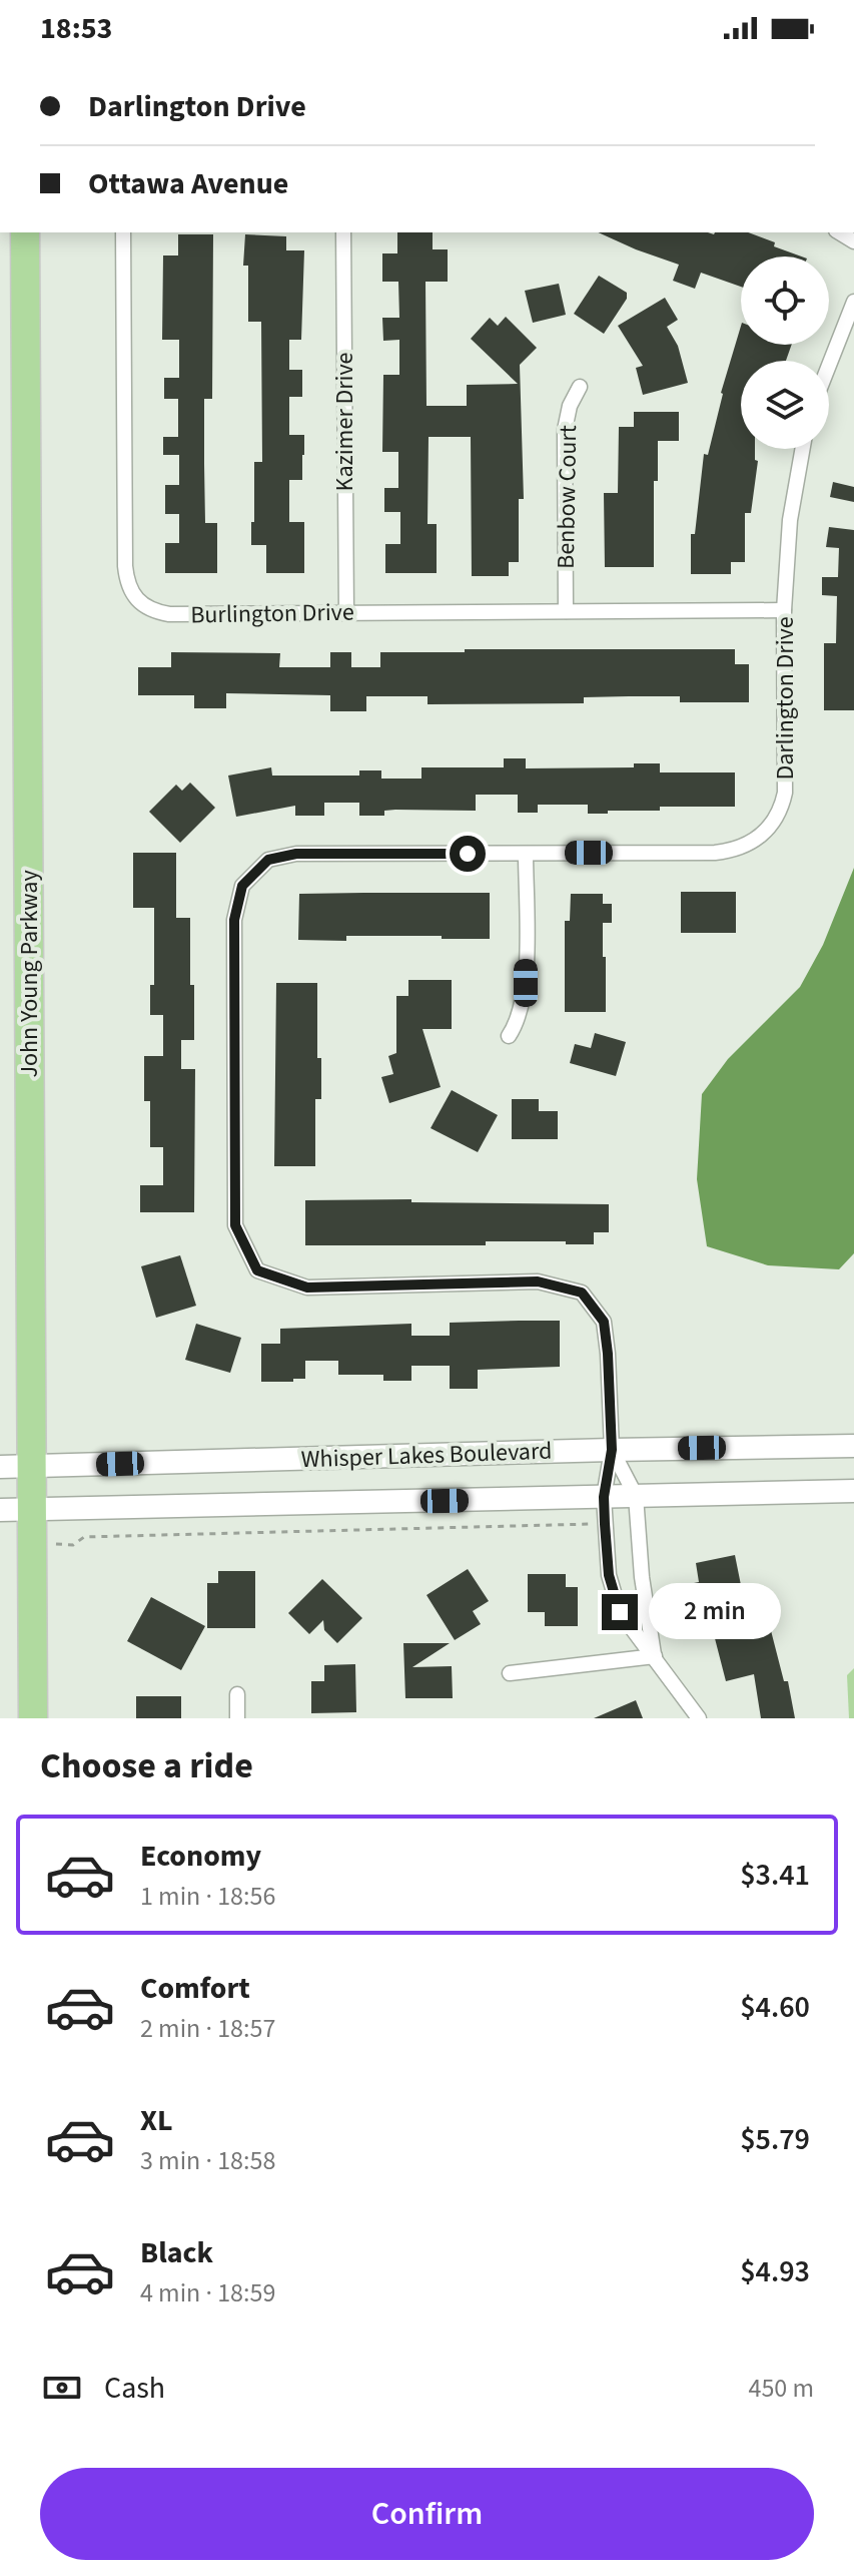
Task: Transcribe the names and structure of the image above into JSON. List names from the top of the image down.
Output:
{
  "streets": {
    "highway": ["John Young Parkway"],
    "street": [
      "Kazimer Drive",
      "Benbow Court",
      "Burlington Drive",
      "Darlington Drive",
      "Whisper Lakes Boulevard"
    ]
  },
  "crossings": [
    ["Kazimer Drive", "Burlington Drive"],
    ["Benbow Court", "Burlington Drive"],
    ["Burlington Drive", "Darlington Drive"],
    ["Darlington Drive", "Whisper Lakes Boulevard"],
    ["John Young Parkway", "Whisper Lakes Boulevard"]
  ],
  "page": {
    "status": "18:53",
    "banner": ["Darlington Drive", "Ottawa Avenue"],
    "bubble": "2 min",
    "heading": "Choose a ride",
    "list": [
      {
        "name": "Economy",
        "note": "1 min · 18:56",
        "value": "$3.41"
      },
      {
        "name": "Comfort",
        "note": "2 min · 18:57",
        "value": "$4.60"
      },
      {
        "name": "XL",
        "note": "3 min · 18:58",
        "value": "$5.79"
      },
      {
        "name": "Black",
        "note": "4 min · 18:59",
        "value": "$4.93"
      }
    ],
    "pay": ["Cash", "450 m"],
    "buttons": "Confirm"
  }
}
